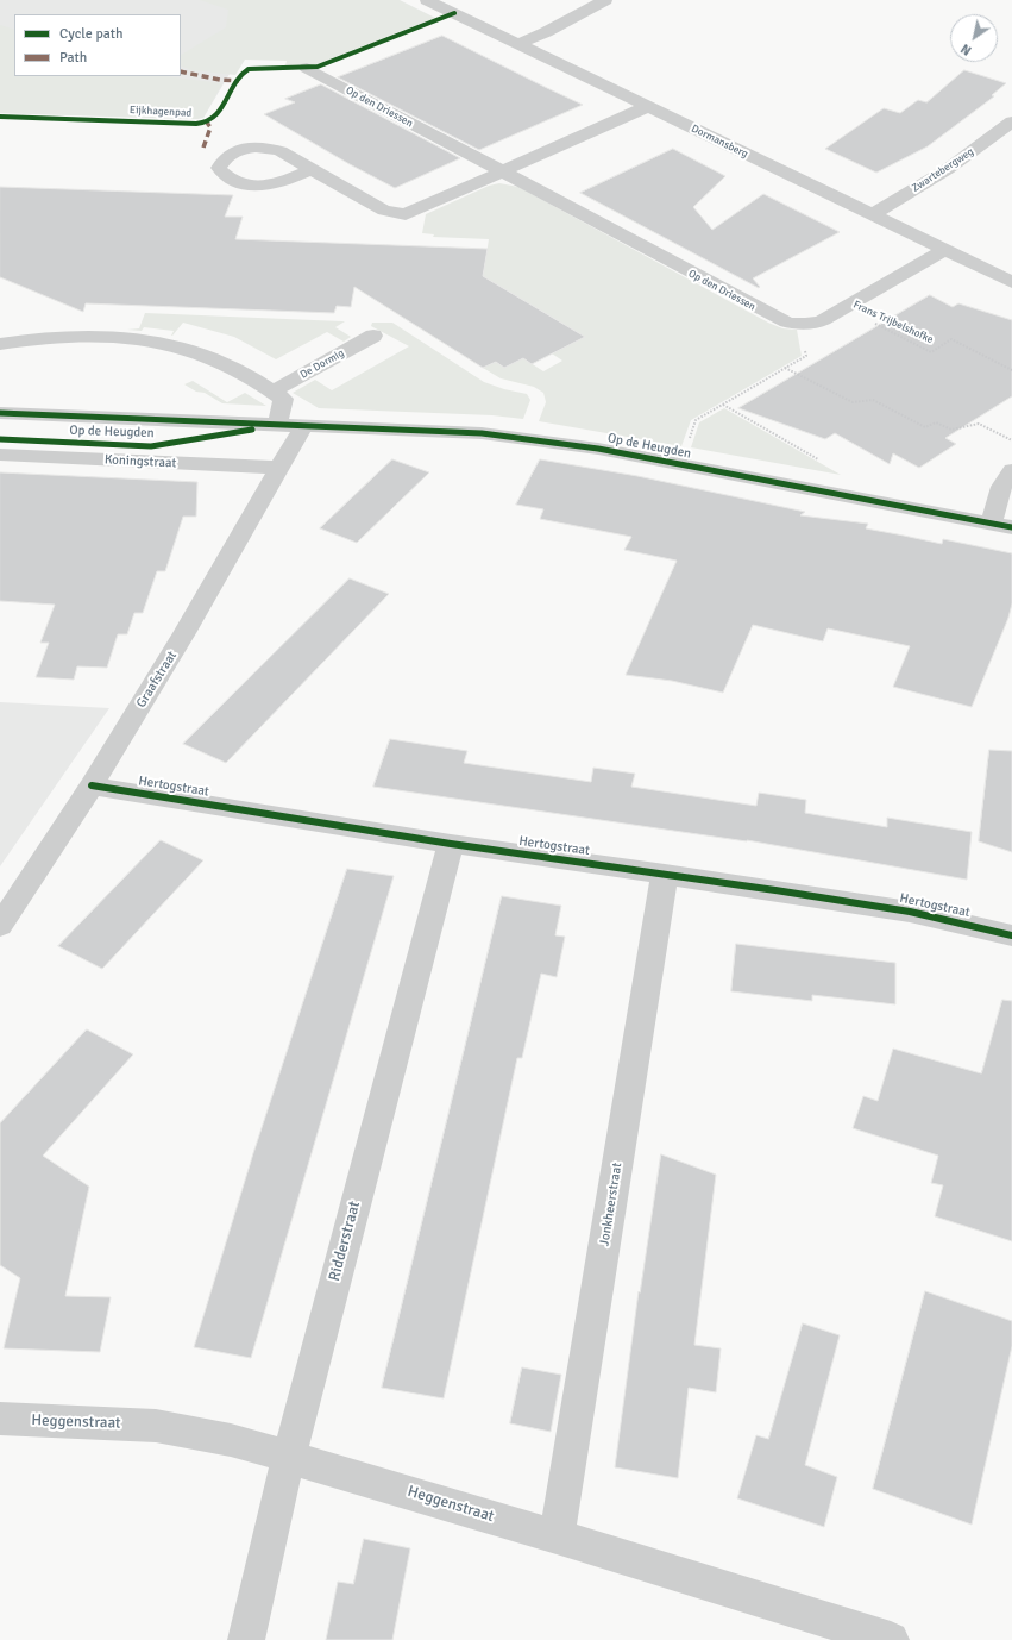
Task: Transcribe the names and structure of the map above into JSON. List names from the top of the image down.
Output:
{
  "streets": {
    "street": [
      "Op den Driessen",
      "Dormansberg",
      "Zwartebergweg",
      "De Dormig",
      "Op de Heugden",
      "Koningstraat",
      "Graafstraat",
      "Hertogstraat",
      "Jonkheerstraat",
      "Ridderstraat",
      "Heggenstraat"
    ],
    "path": ["Frans Trijbelshofke"],
    "cycle path": ["Eijkhagenpad"]
  },
  "crossings": [
    ["Op den Driessen", "Dormansberg"],
    ["Op den Driessen", "Frans Trijbelshofke"],
    ["Dormansberg", "Zwartebergweg"],
    ["Op de Heugden", "Graafstraat"],
    ["Koningstraat", "Graafstraat"],
    ["Graafstraat", "Hertogstraat"],
    ["Hertogstraat", "Jonkheerstraat"],
    ["Hertogstraat", "Ridderstraat"],
    ["Jonkheerstraat", "Heggenstraat"],
    ["Ridderstraat", "Heggenstraat"]
  ],
  "legend": ["Cycle path", "Path"],
  "north": "bottom left"
}
